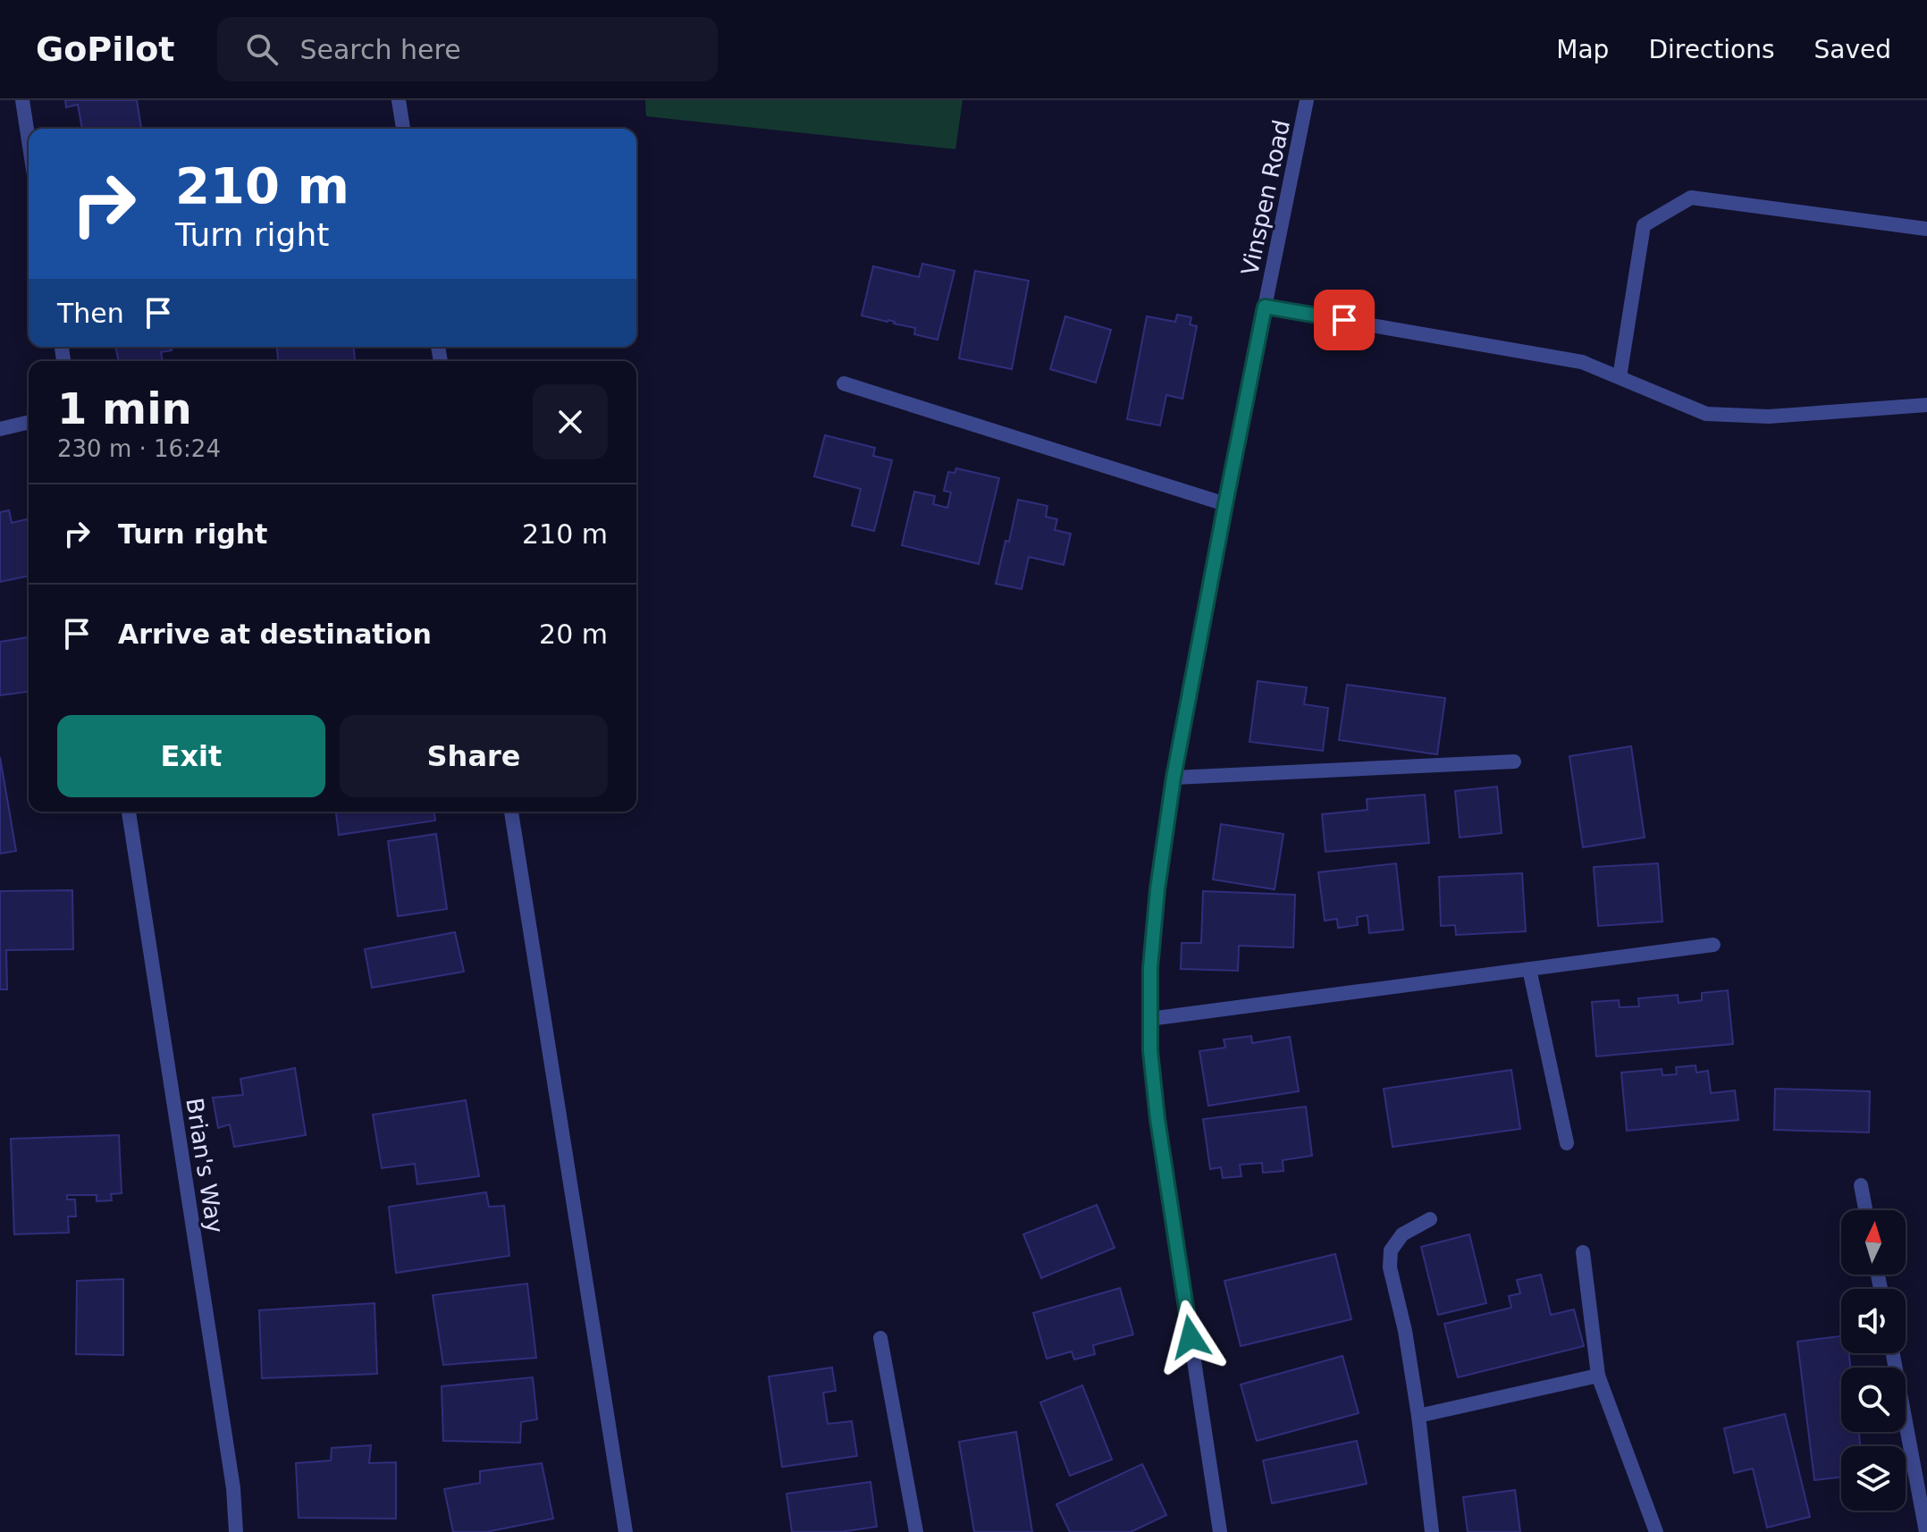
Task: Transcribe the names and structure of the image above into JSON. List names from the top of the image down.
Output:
{
  "streets": {
    "street": ["Vinspen Road", "Brian's Way"]
  },
  "north": "top",
  "page": {
    "header": "GoPilot",
    "search": "Search here",
    "nav": ["Map", "Directions", "Saved"],
    "turn": ["210 m", "Turn right"],
    "then": "Then",
    "heading": ["1 min", "230 m · 16:24"],
    "list": [
      {
        "name": "Turn right",
        "value": "210 m"
      },
      {
        "name": "Arrive at destination",
        "value": "20 m"
      }
    ],
    "buttons": ["Exit", "Share"]
  }
}
